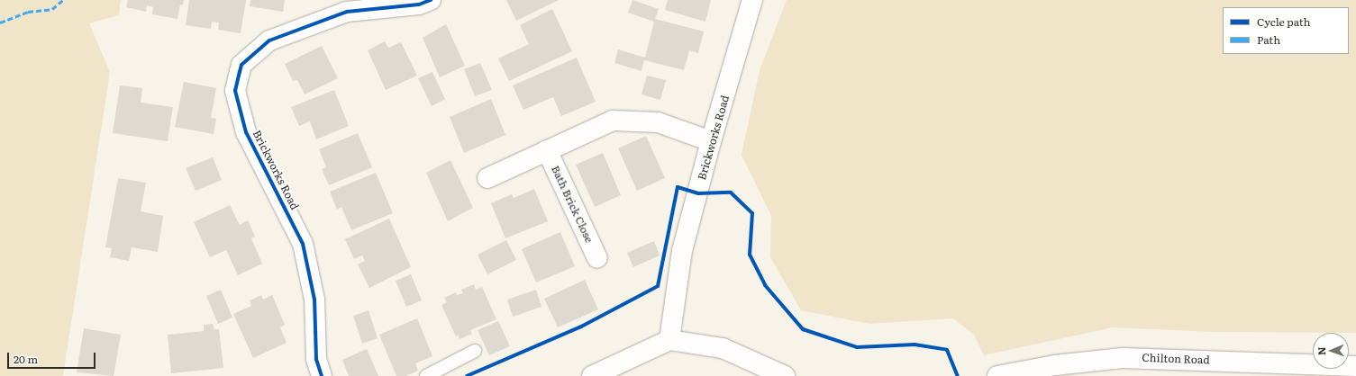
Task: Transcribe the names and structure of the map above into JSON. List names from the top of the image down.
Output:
{
  "streets": {
    "street": ["Brickworks Road", "Bath Brick Close", "Chilton Road"]
  },
  "legend": ["Cycle path", "Path"],
  "scale_bar": "20 m",
  "north": "left"
}
